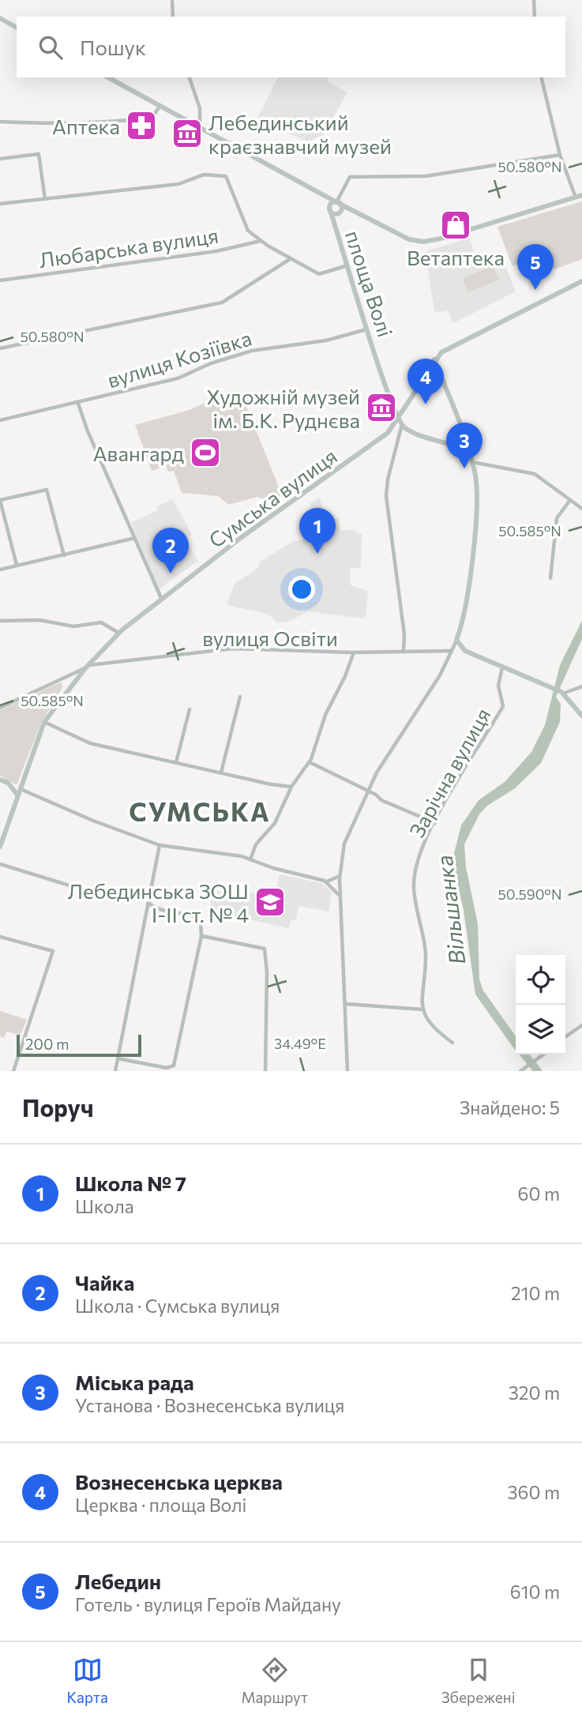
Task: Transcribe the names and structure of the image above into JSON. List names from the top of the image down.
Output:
{
  "streets": {
    "main road": ["площа Волі", "Сумська вулиця"],
    "street": [
      "Любарська вулиця",
      "вулиця Козіївка",
      "вулиця Освіти",
      "Зарічна вулиця"
    ]
  },
  "crossings": [
    ["площа Волі", "вулиця Козіївка"],
    ["площа Волі", "Сумська вулиця"],
    ["Сумська вулиця", "вулиця Освіти"]
  ],
  "districts": ["СУМСЬКА"],
  "water": ["Вільшанка"],
  "places": {
    "pharmacy": ["Аптека"],
    "museum": ["Лебединський краєзнавчий музей", "Художній музей ім. Б.К. Руднєва"],
    "shop": ["Ветаптека"],
    "sports": ["Авангард"],
    "school or university": ["Лебединська ЗОШ І-ІІ ст. № 4"]
  },
  "scale_bar": "200 m",
  "page": {
    "search": "Пошук",
    "pins": [
      "5",
      "4",
      "3",
      "1",
      "2"
    ],
    "scale": "200 m",
    "heading": ["Поруч", "Знайдено: 5"],
    "list": [
      {
        "mark": "1",
        "name": "Школа № 7",
        "note": "Школа",
        "value": "60 m"
      },
      {
        "mark": "2",
        "name": "Чайка",
        "note": "Школа · Сумська вулиця",
        "value": "210 m"
      },
      {
        "mark": "3",
        "name": "Міська рада",
        "note": "Установа · Вознесенська вулиця",
        "value": "320 m"
      },
      {
        "mark": "4",
        "name": "Вознесенська церква",
        "note": "Церква · площа Волі",
        "value": "360 m"
      },
      {
        "mark": "5",
        "name": "Лебедин",
        "note": "Готель · вулиця Героїв Майдану",
        "value": "610 m"
      }
    ],
    "nav": ["Карта", "Маршрут", "Збережені"]
  },
  "coordinates": [
    "50.580°N",
    "50.585°N",
    "50.590°N",
    "34.49°E"
  ]
}
